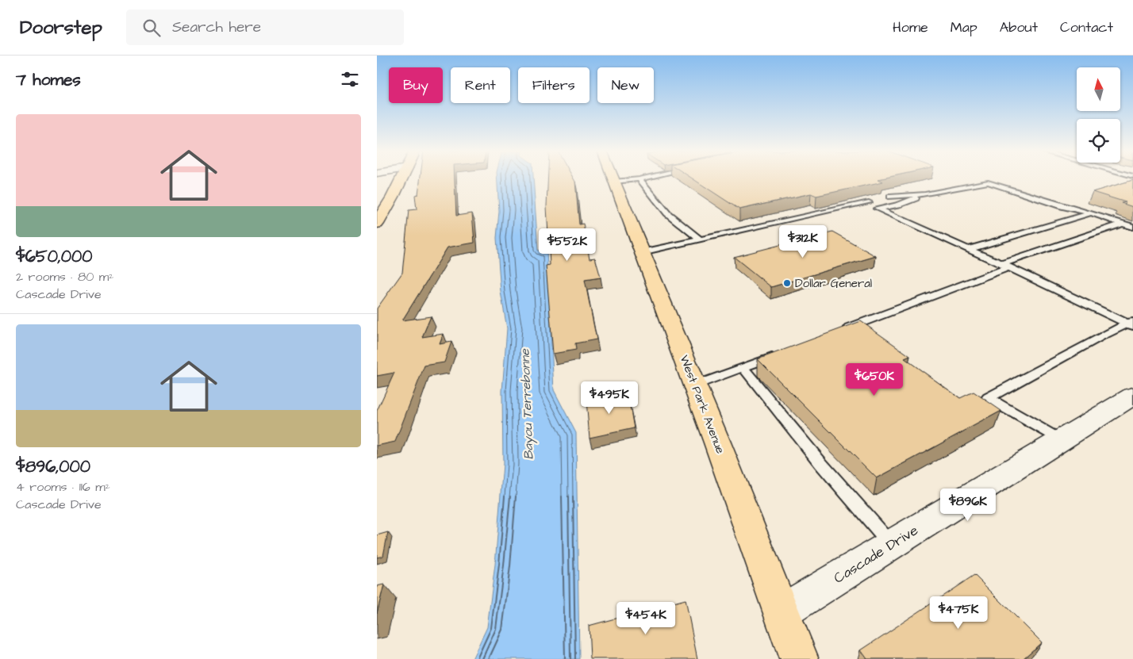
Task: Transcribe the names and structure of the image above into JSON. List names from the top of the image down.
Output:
{
  "streets": {
    "main road": ["West Park Avenue"],
    "street": ["Cascade Drive"]
  },
  "crossings": [
    ["West Park Avenue", "Cascade Drive"]
  ],
  "water": ["Bayou Terrebonne"],
  "places": ["Dollar General"],
  "north": "top",
  "page": {
    "header": "Doorstep",
    "search": "Search here",
    "nav": [
      "Home",
      "Map",
      "About",
      "Contact"
    ],
    "heading": "7 homes",
    "chip": [
      "Buy",
      "Rent",
      "Filters",
      "New"
    ],
    "list": [
      {
        "name": "$650,000",
        "note": "2 rooms · 80 m² · Cascade Drive"
      },
      {
        "name": "$896,000",
        "note": "4 rooms · 116 m² · Cascade Drive"
      }
    ],
    "price": [
      "$312K",
      "$552K",
      "$650K",
      "$495K",
      "$896K",
      "$475K",
      "$454K"
    ]
  }
}
